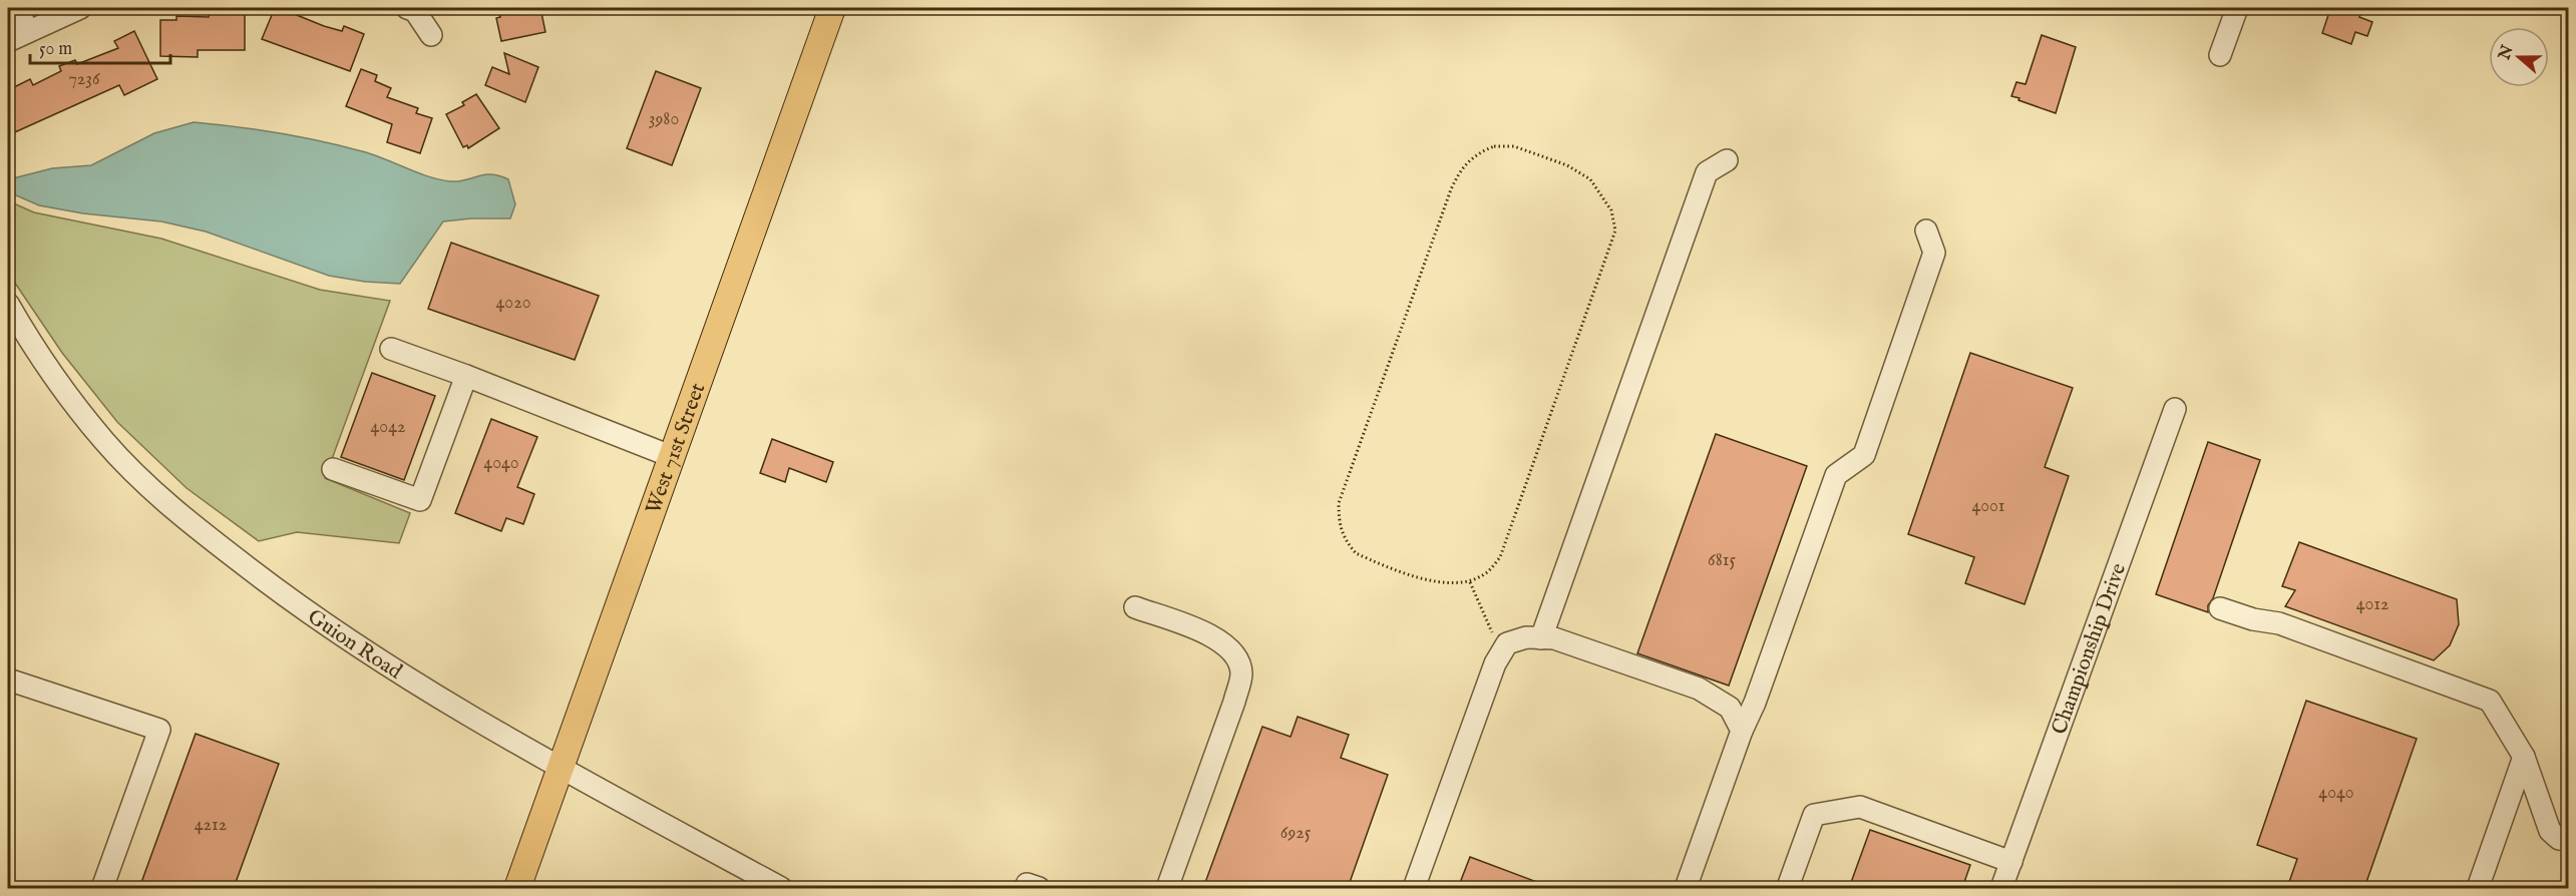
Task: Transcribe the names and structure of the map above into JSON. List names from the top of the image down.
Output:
{
  "streets": {
    "main road": ["West 71st Street"],
    "street": ["Guion Road", "Championship Drive"]
  },
  "crossings": [
    ["West 71st Street", "Guion Road"]
  ],
  "house_numbers": [
    "7236",
    "3980",
    "4020",
    "4042",
    "4040",
    "4001",
    "6815",
    "4012",
    "4040",
    "4212",
    "6925"
  ],
  "scale_bar": "50 m",
  "north": "left"
}
